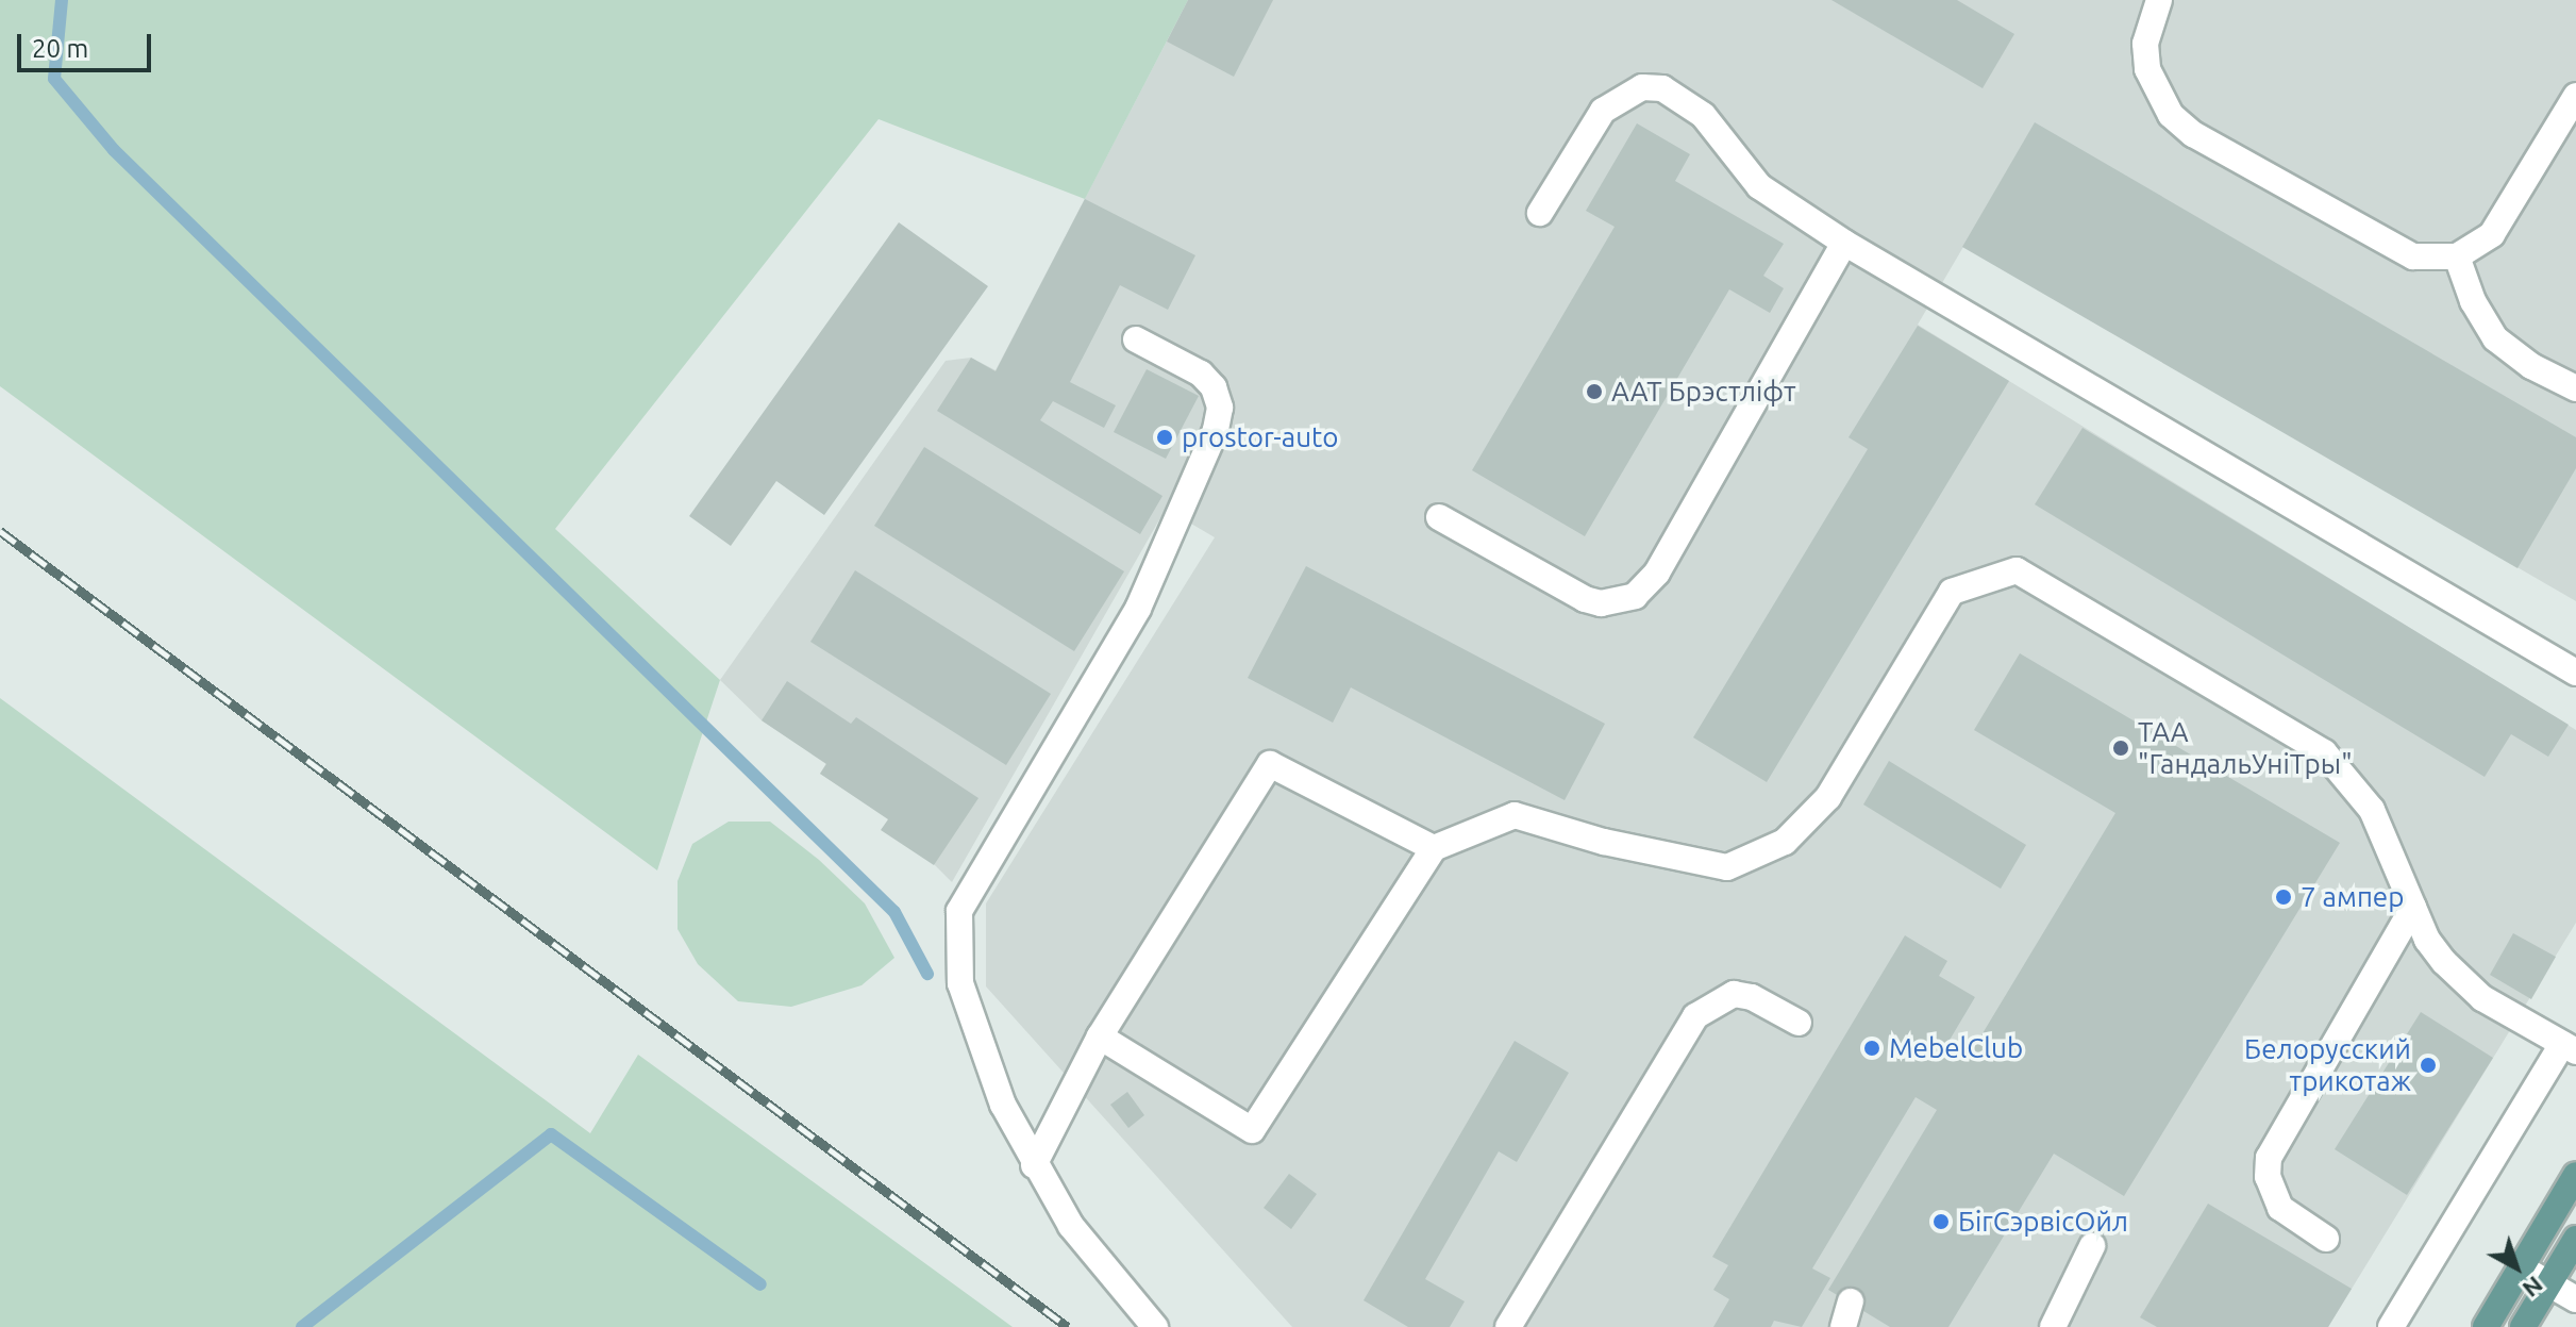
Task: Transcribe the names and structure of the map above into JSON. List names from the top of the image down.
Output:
{
  "places": [
    "ААТ Брэстліфт",
    "prostor-auto",
    "ТАА \"ГандальУніТры\"",
    "7 ампер",
    "MebelClub",
    "Белорусский трикотаж",
    "БігСэрвісОйл"
  ],
  "scale_bar": "20 m",
  "north": "bottom right"
}
